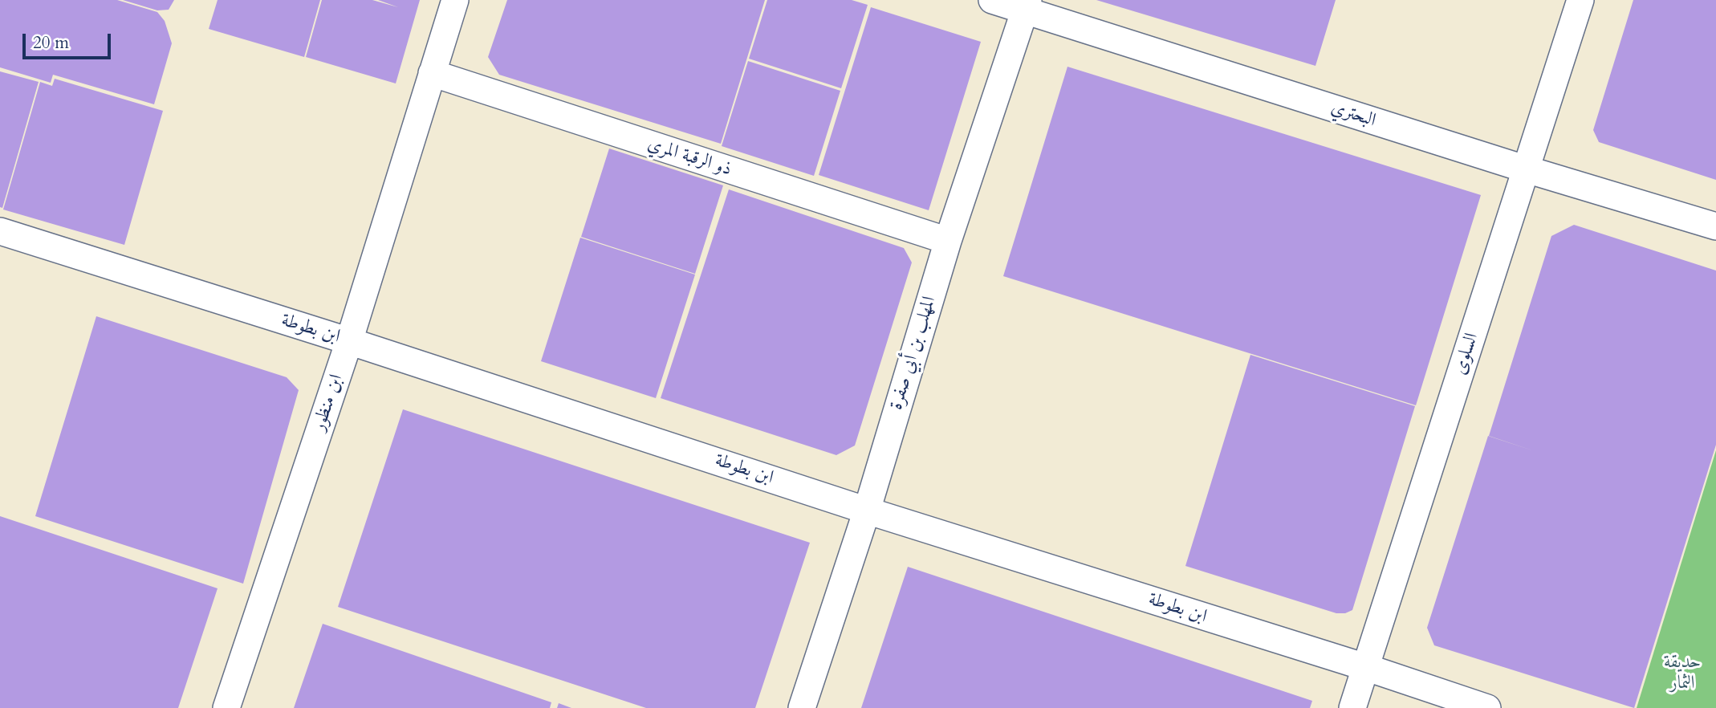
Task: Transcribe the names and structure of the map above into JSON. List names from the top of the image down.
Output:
{
  "streets": {
    "street": [
      "البحتري",
      "ذو الرقبة المري",
      "ابن بطوطة",
      "المهلب بن أبي صفرة",
      "السلوى",
      "ابن منظور"
    ]
  },
  "crossings": [
    ["البحتري", "المهلب بن أبي صفرة"],
    ["البحتري", "السلوى"],
    ["ذو الرقبة المري", "المهلب بن أبي صفرة"],
    ["ذو الرقبة المري", "ابن منظور"],
    ["ابن بطوطة", "المهلب بن أبي صفرة"],
    ["ابن بطوطة", "السلوى"],
    ["ابن بطوطة", "ابن منظور"]
  ],
  "parks": ["حديقة الثمار"],
  "scale_bar": "20 m"
}
